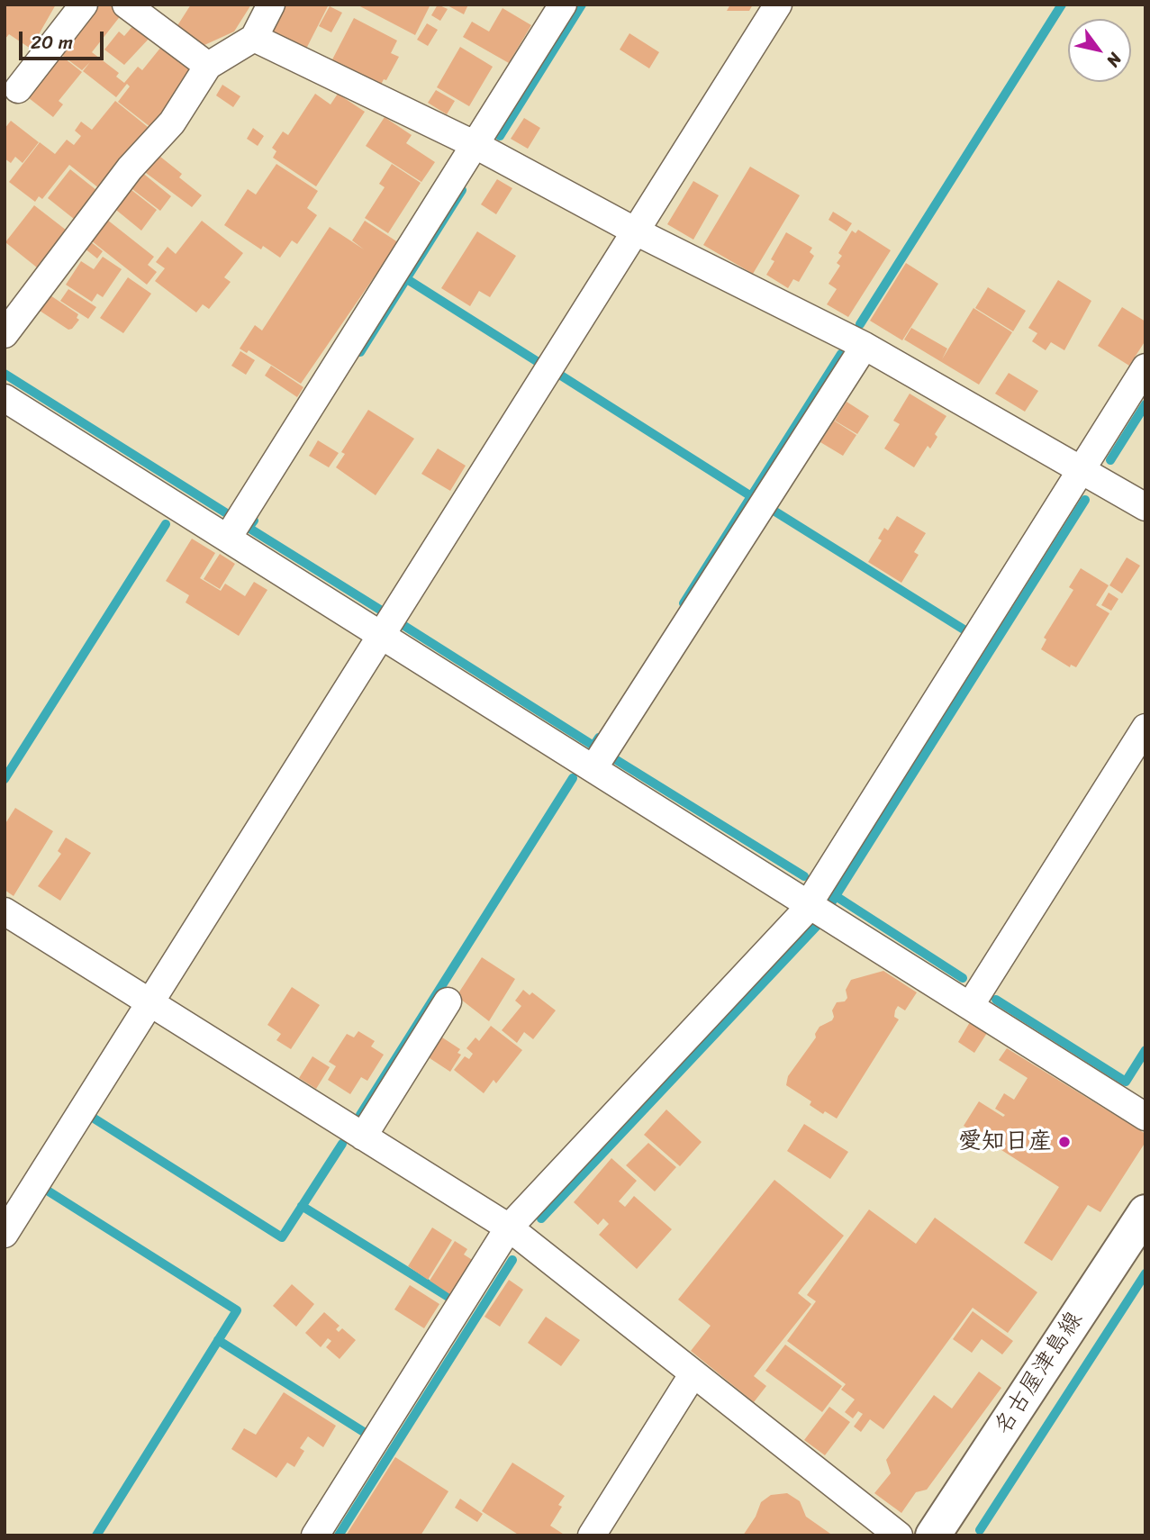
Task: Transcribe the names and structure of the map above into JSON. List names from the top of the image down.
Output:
{
  "streets": {
    "main road": ["名古屋津島線"]
  },
  "places": ["愛知日産"],
  "scale_bar": "20 m",
  "north": "bottom right"
}
